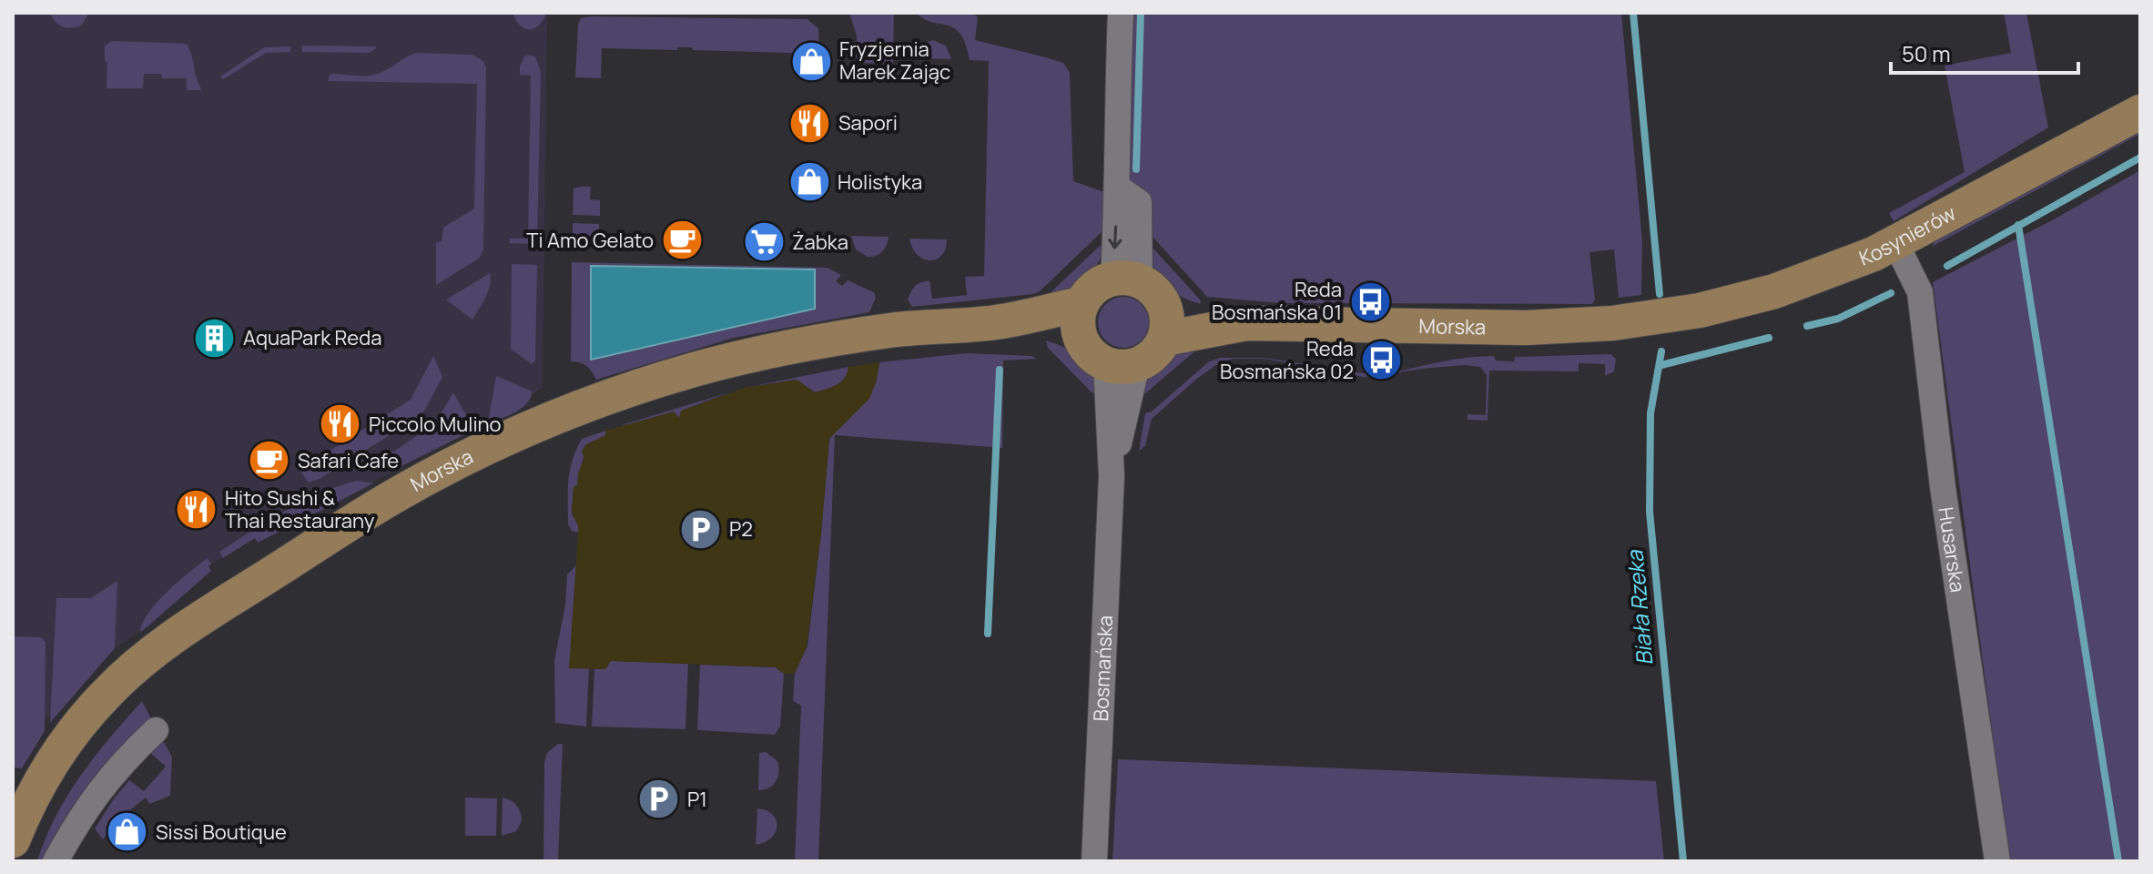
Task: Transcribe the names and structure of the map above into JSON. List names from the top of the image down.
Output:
{
  "streets": {
    "main road": ["Kosynierów", "Morska"],
    "street": ["Husarska", "Bosmańska"]
  },
  "crossings": [
    ["Kosynierów", "Morska"],
    ["Kosynierów", "Husarska"],
    ["Morska", "Bosmańska"]
  ],
  "water": ["Biała Rzeka"],
  "places": {
    "shop": ["Fryzjernia Marek Zając", "Holistyka", "Sissi Boutique"],
    "restaurant": ["Sapori", "Piccolo Mulino", "Hito Sushi & Thai Restaurany"],
    "cafe": ["Ti Amo Gelato", "Safari Cafe"],
    "supermarket": ["Żabka"],
    "bus stop": ["Reda Bosmańska 01", "Reda Bosmańska 02"],
    "building": ["AquaPark Reda"],
    "parking": ["P2", "P1"]
  },
  "scale_bar": "50 m"
}
